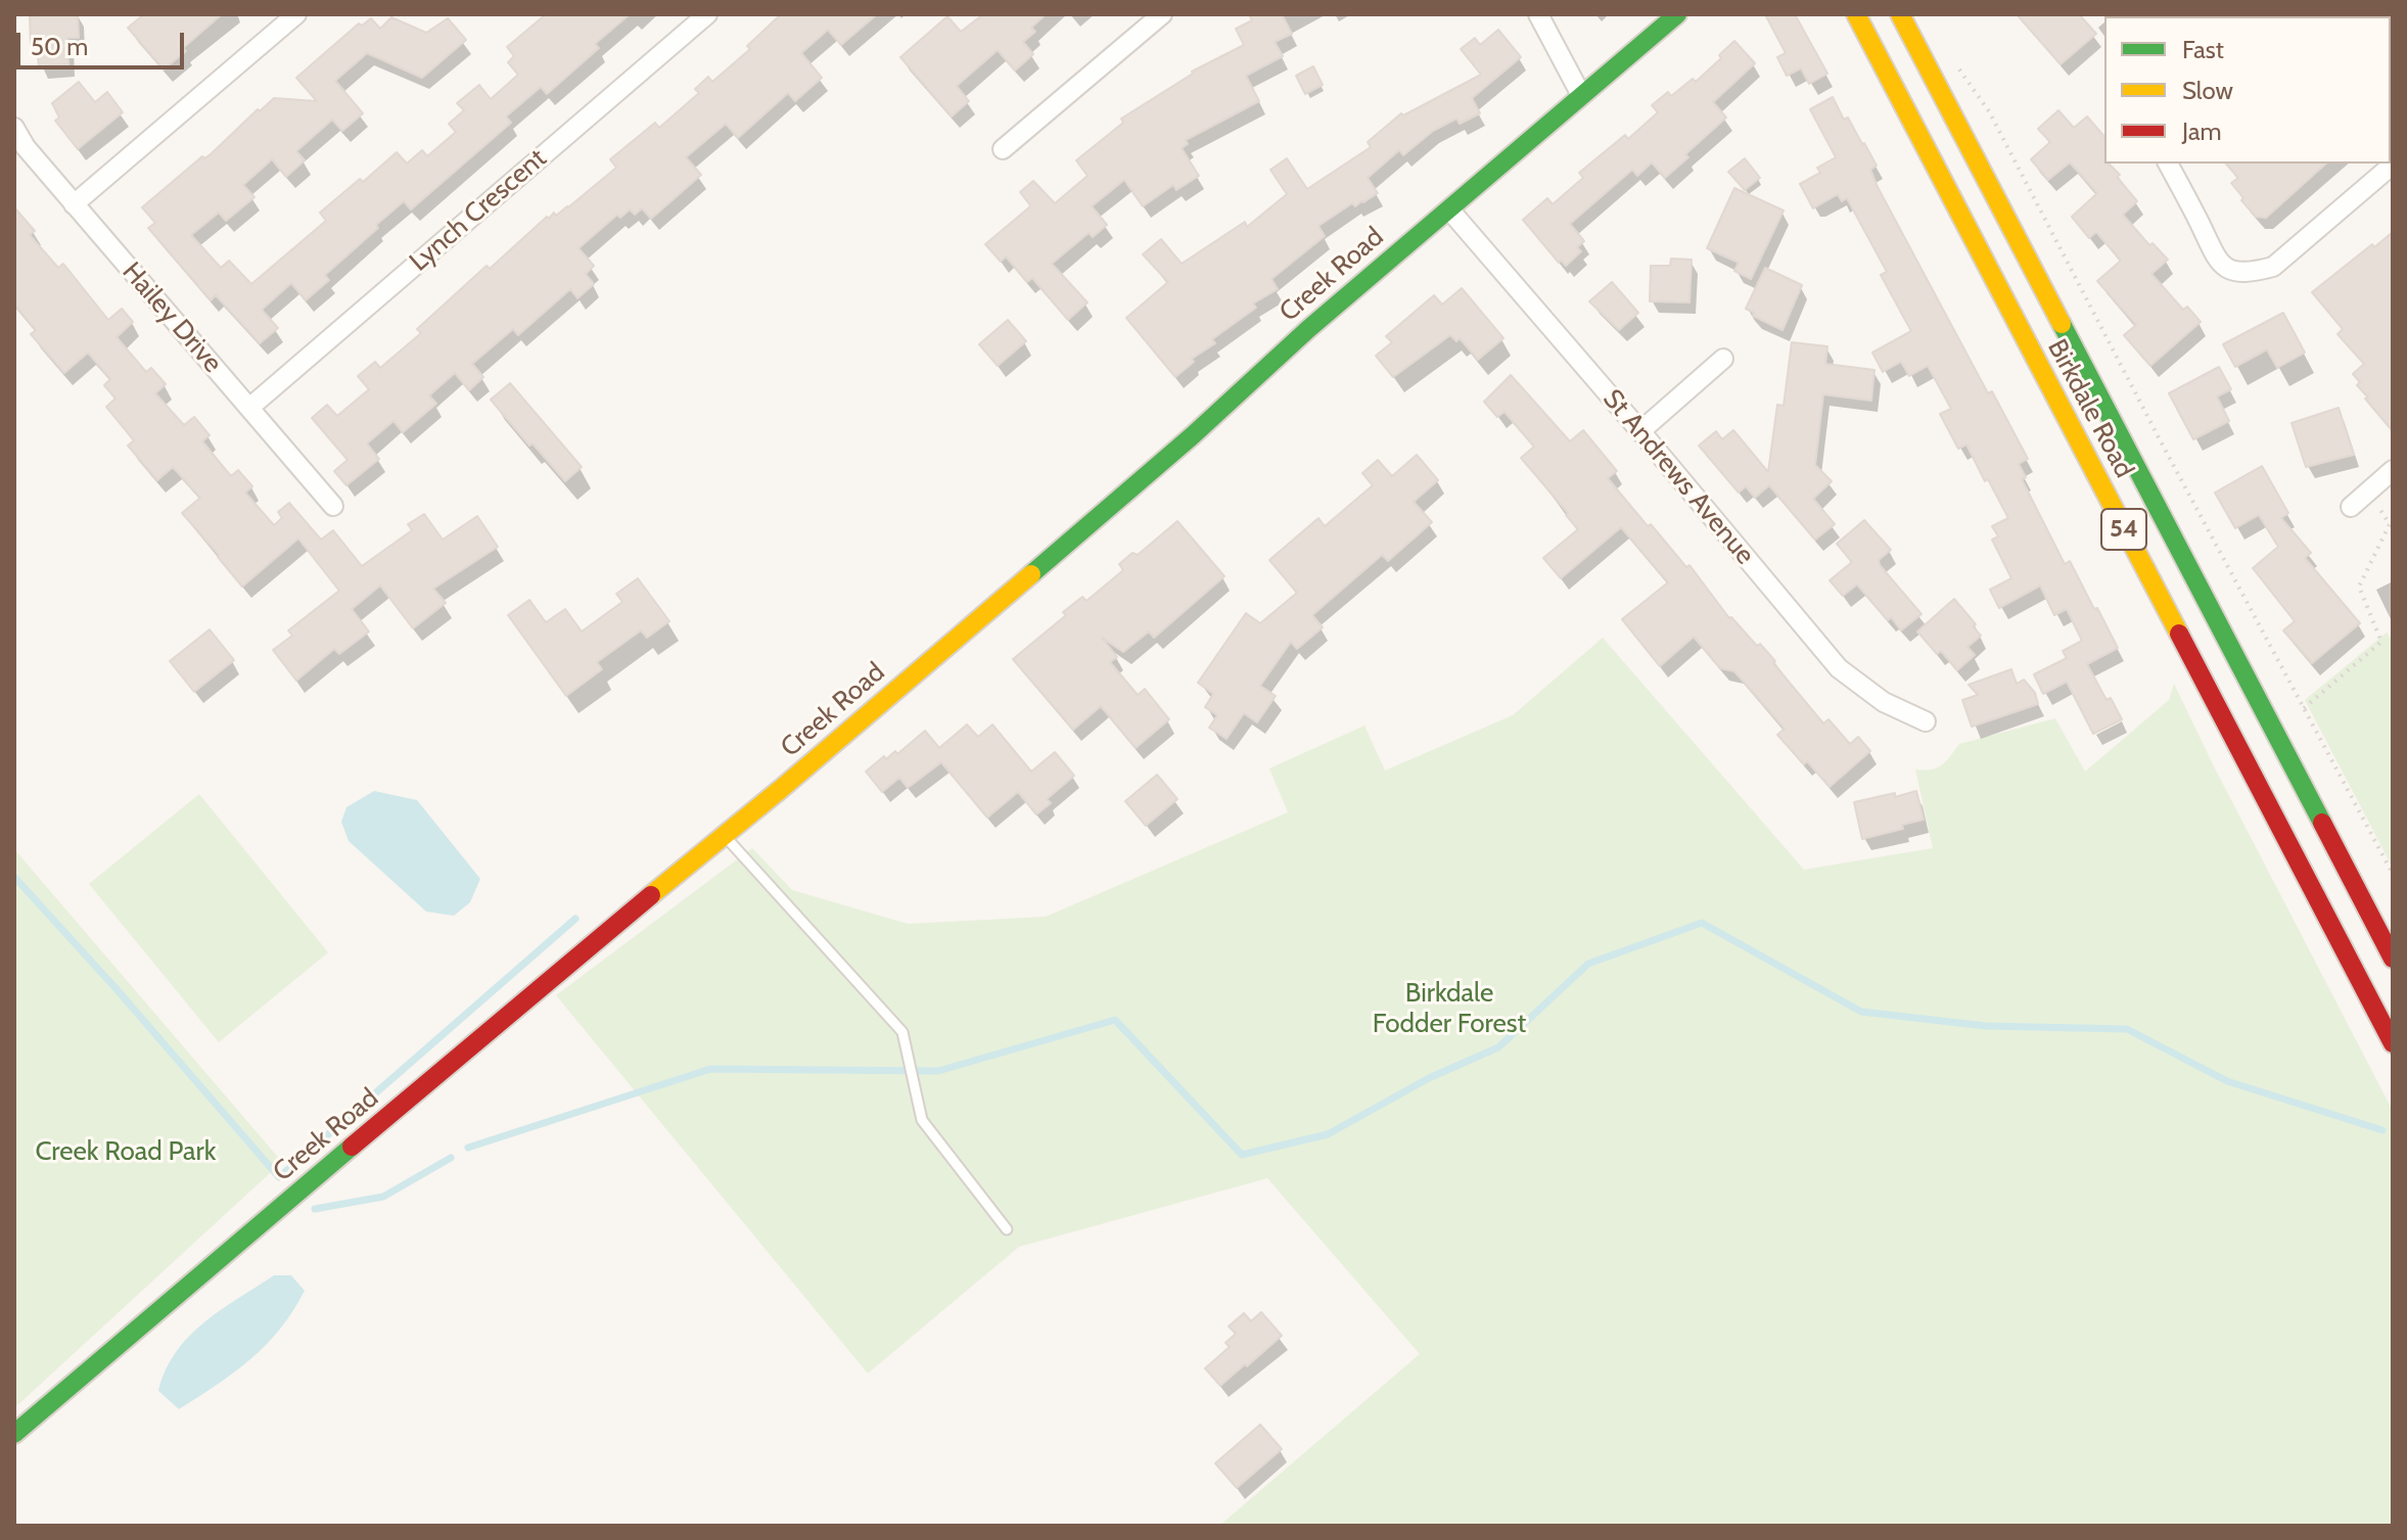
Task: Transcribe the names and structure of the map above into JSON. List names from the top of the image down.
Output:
{
  "streets": {
    "main road": ["Creek Road", "Birkdale Road", "54"],
    "street": ["Lynch Crescent", "Hailey Drive", "St Andrews Avenue"]
  },
  "crossings": [
    ["Lynch Crescent", "Hailey Drive"],
    ["Creek Road", "St Andrews Avenue"]
  ],
  "parks": ["Birkdale Fodder Forest", "Creek Road Park"],
  "legend": ["Fast", "Slow", "Jam"],
  "scale_bar": "50 m"
}
